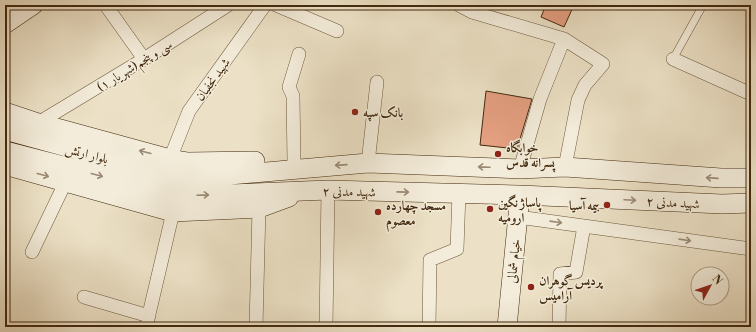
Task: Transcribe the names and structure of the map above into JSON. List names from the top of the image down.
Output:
{
  "streets": {
    "main road": ["بلوار ارتش", "شهید مدنی ۲", "خیام شمالی"],
    "street": ["سی و پنجم(شهریار ۱)", "شهید نجفیان"]
  },
  "crossings": [
    ["شهید نجفیان", "بلوار ارتش"],
    ["شهید نجفیان", "شهید مدنی ۲"],
    ["بلوار ارتش", "شهید مدنی ۲"],
    ["شهید مدنی ۲", "خیام شمالی"]
  ],
  "places": [
    "بانک سپه",
    "خوابگاە پسرانە قدس",
    "بیمه آسیا",
    "پاساژ نگین ارومیه",
    "مسجد چهارده معصوم",
    "پردیس گوهران آرامیس"
  ],
  "north": "top right"
}
